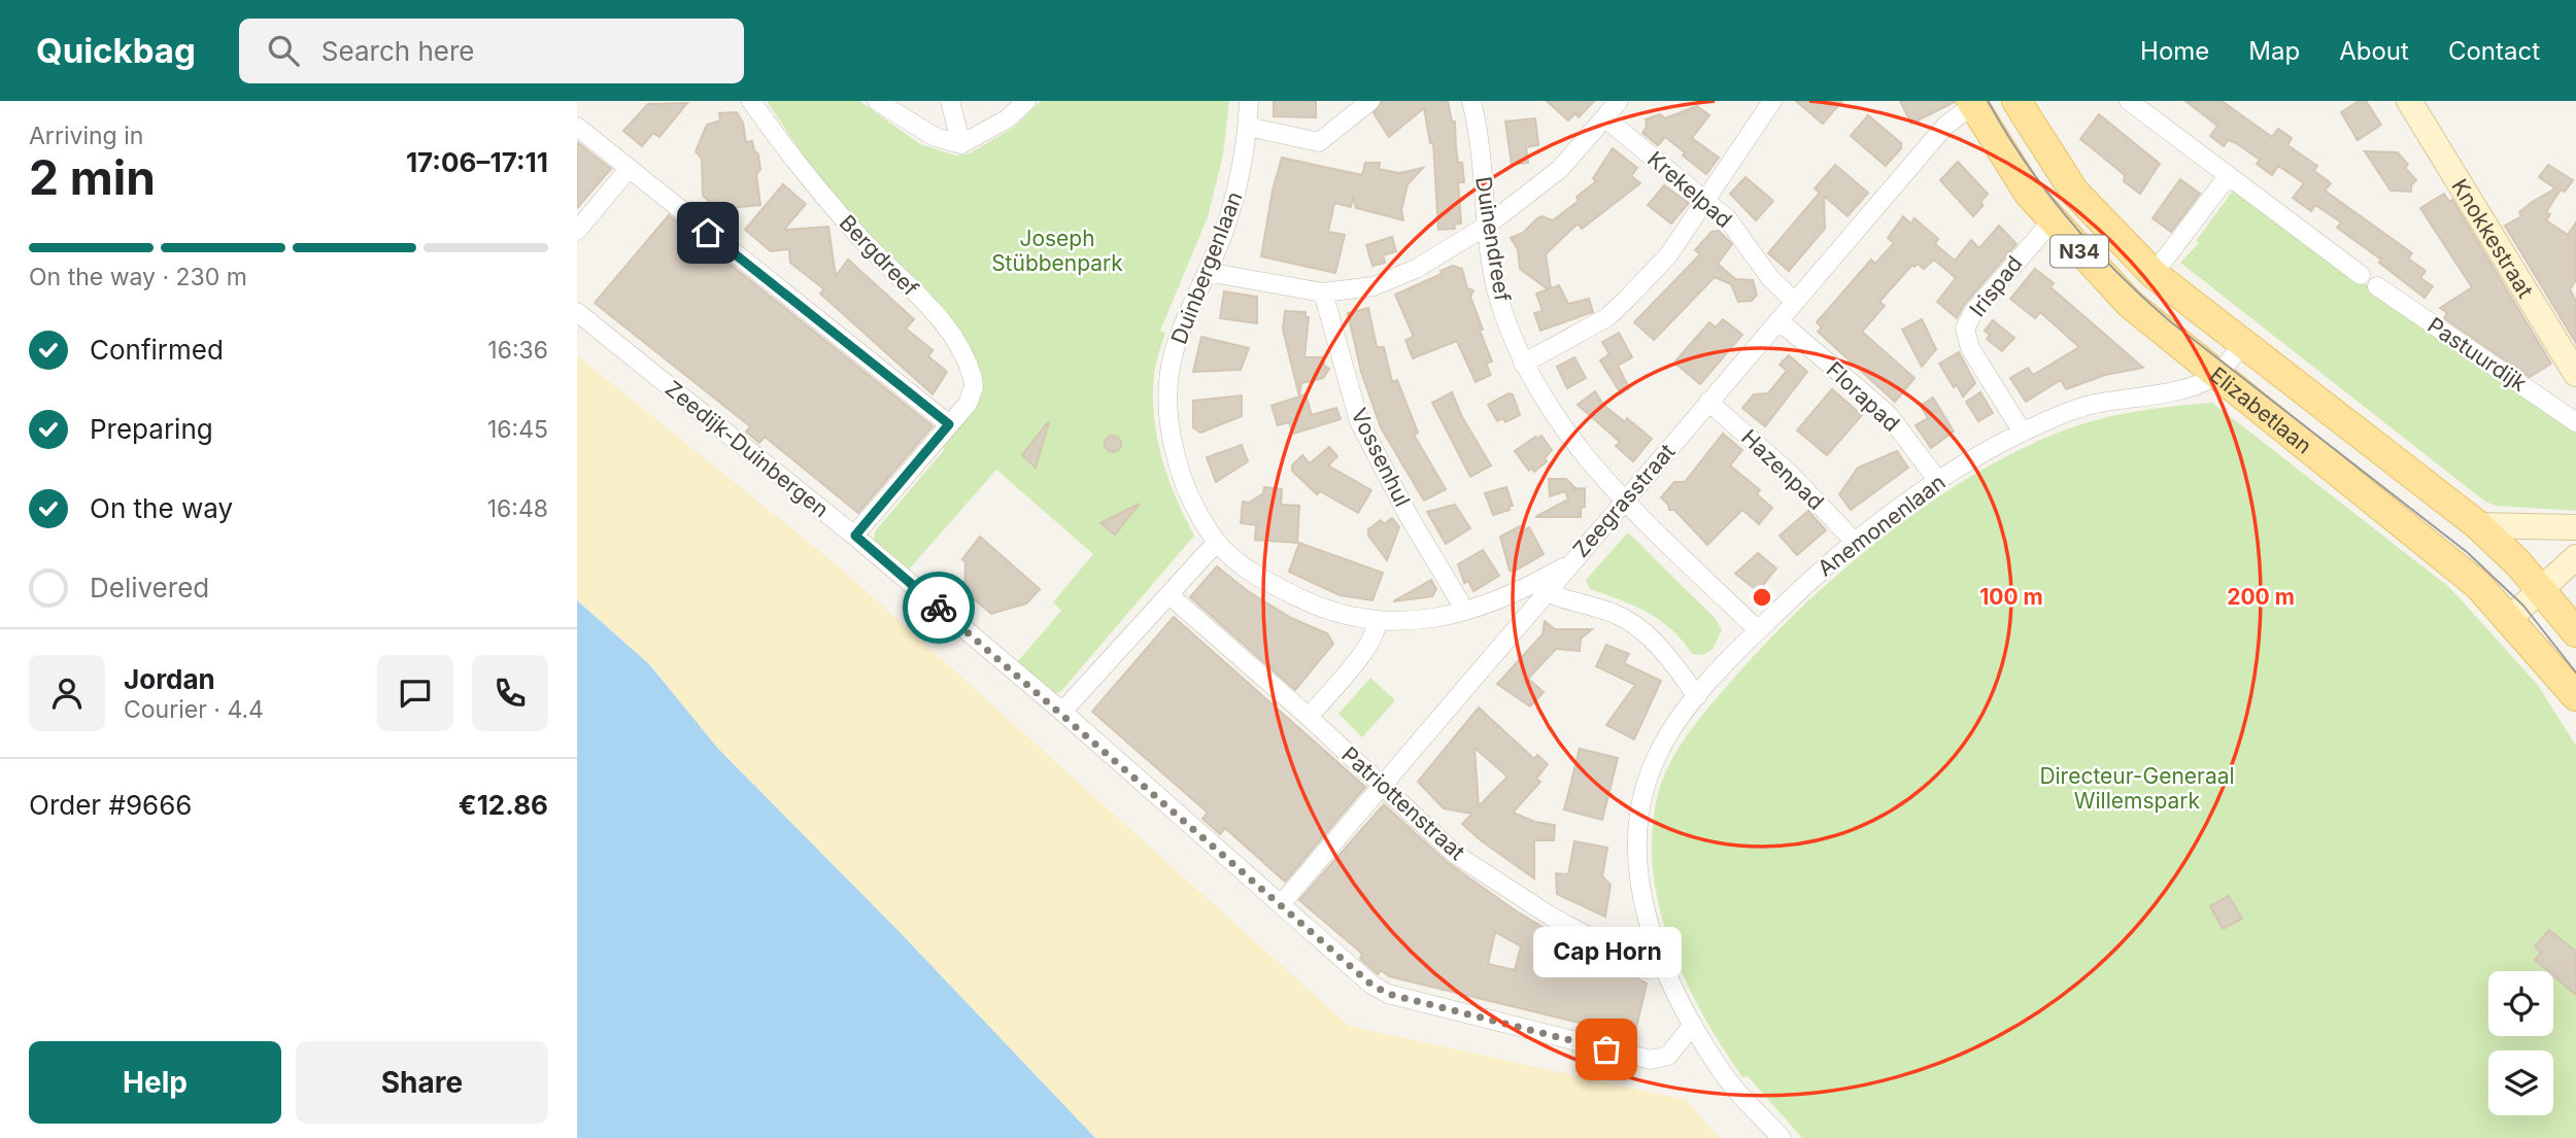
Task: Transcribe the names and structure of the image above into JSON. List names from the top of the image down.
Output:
{
  "streets": {
    "main road": ["N34", "Elizabetlaan"],
    "street": [
      "Krekelpad",
      "Knokkestraat",
      "Duinendreef",
      "Bergdreef",
      "Duinbergenlaan",
      "Irispad",
      "Pastuurdijk",
      "Florapad",
      "Zeedijk-Duinbergen",
      "Vossenhul",
      "Hazenpad",
      "Zeegrasstraat",
      "Anemonenlaan",
      "Patriottenstraat"
    ]
  },
  "crossings": [
    ["Krekelpad", "Zeegrasstraat"],
    ["Duinendreef", "Zeegrasstraat"],
    ["Duinendreef", "Anemonenlaan"],
    ["Irispad", "Elizabetlaan"],
    ["Irispad", "Anemonenlaan"],
    ["Florapad", "Zeegrasstraat"],
    ["Florapad", "Anemonenlaan"],
    ["Elizabetlaan", "Zeegrasstraat"],
    ["Elizabetlaan", "Anemonenlaan"],
    ["Zeedijk-Duinbergen", "Anemonenlaan"],
    ["Hazenpad", "Zeegrasstraat"],
    ["Hazenpad", "Anemonenlaan"],
    ["Anemonenlaan", "Patriottenstraat"]
  ],
  "parks": ["Joseph Stübbenpark", "Directeur-Generaal Willemspark"],
  "places": ["Cap Horn"],
  "page": {
    "header": "Quickbag",
    "search": "Search here",
    "nav": [
      "Home",
      "Map",
      "About",
      "Contact"
    ],
    "heading": ["2 min", "Arriving in", "17:06–17:11"],
    "panel": [
      "Jordan",
      "Courier · 4.4",
      "Order #9666",
      "€12.86"
    ],
    "bar": "On the way · 230 m",
    "list": [
      ["Confirmed", "16:36"],
      ["Preparing", "16:45"],
      ["On the way", "16:48"],
      "Delivered"
    ],
    "bubble": "Cap Horn",
    "buttons": ["Help", "Share"]
  },
  "rings": ["100 m", "200 m"]
}
